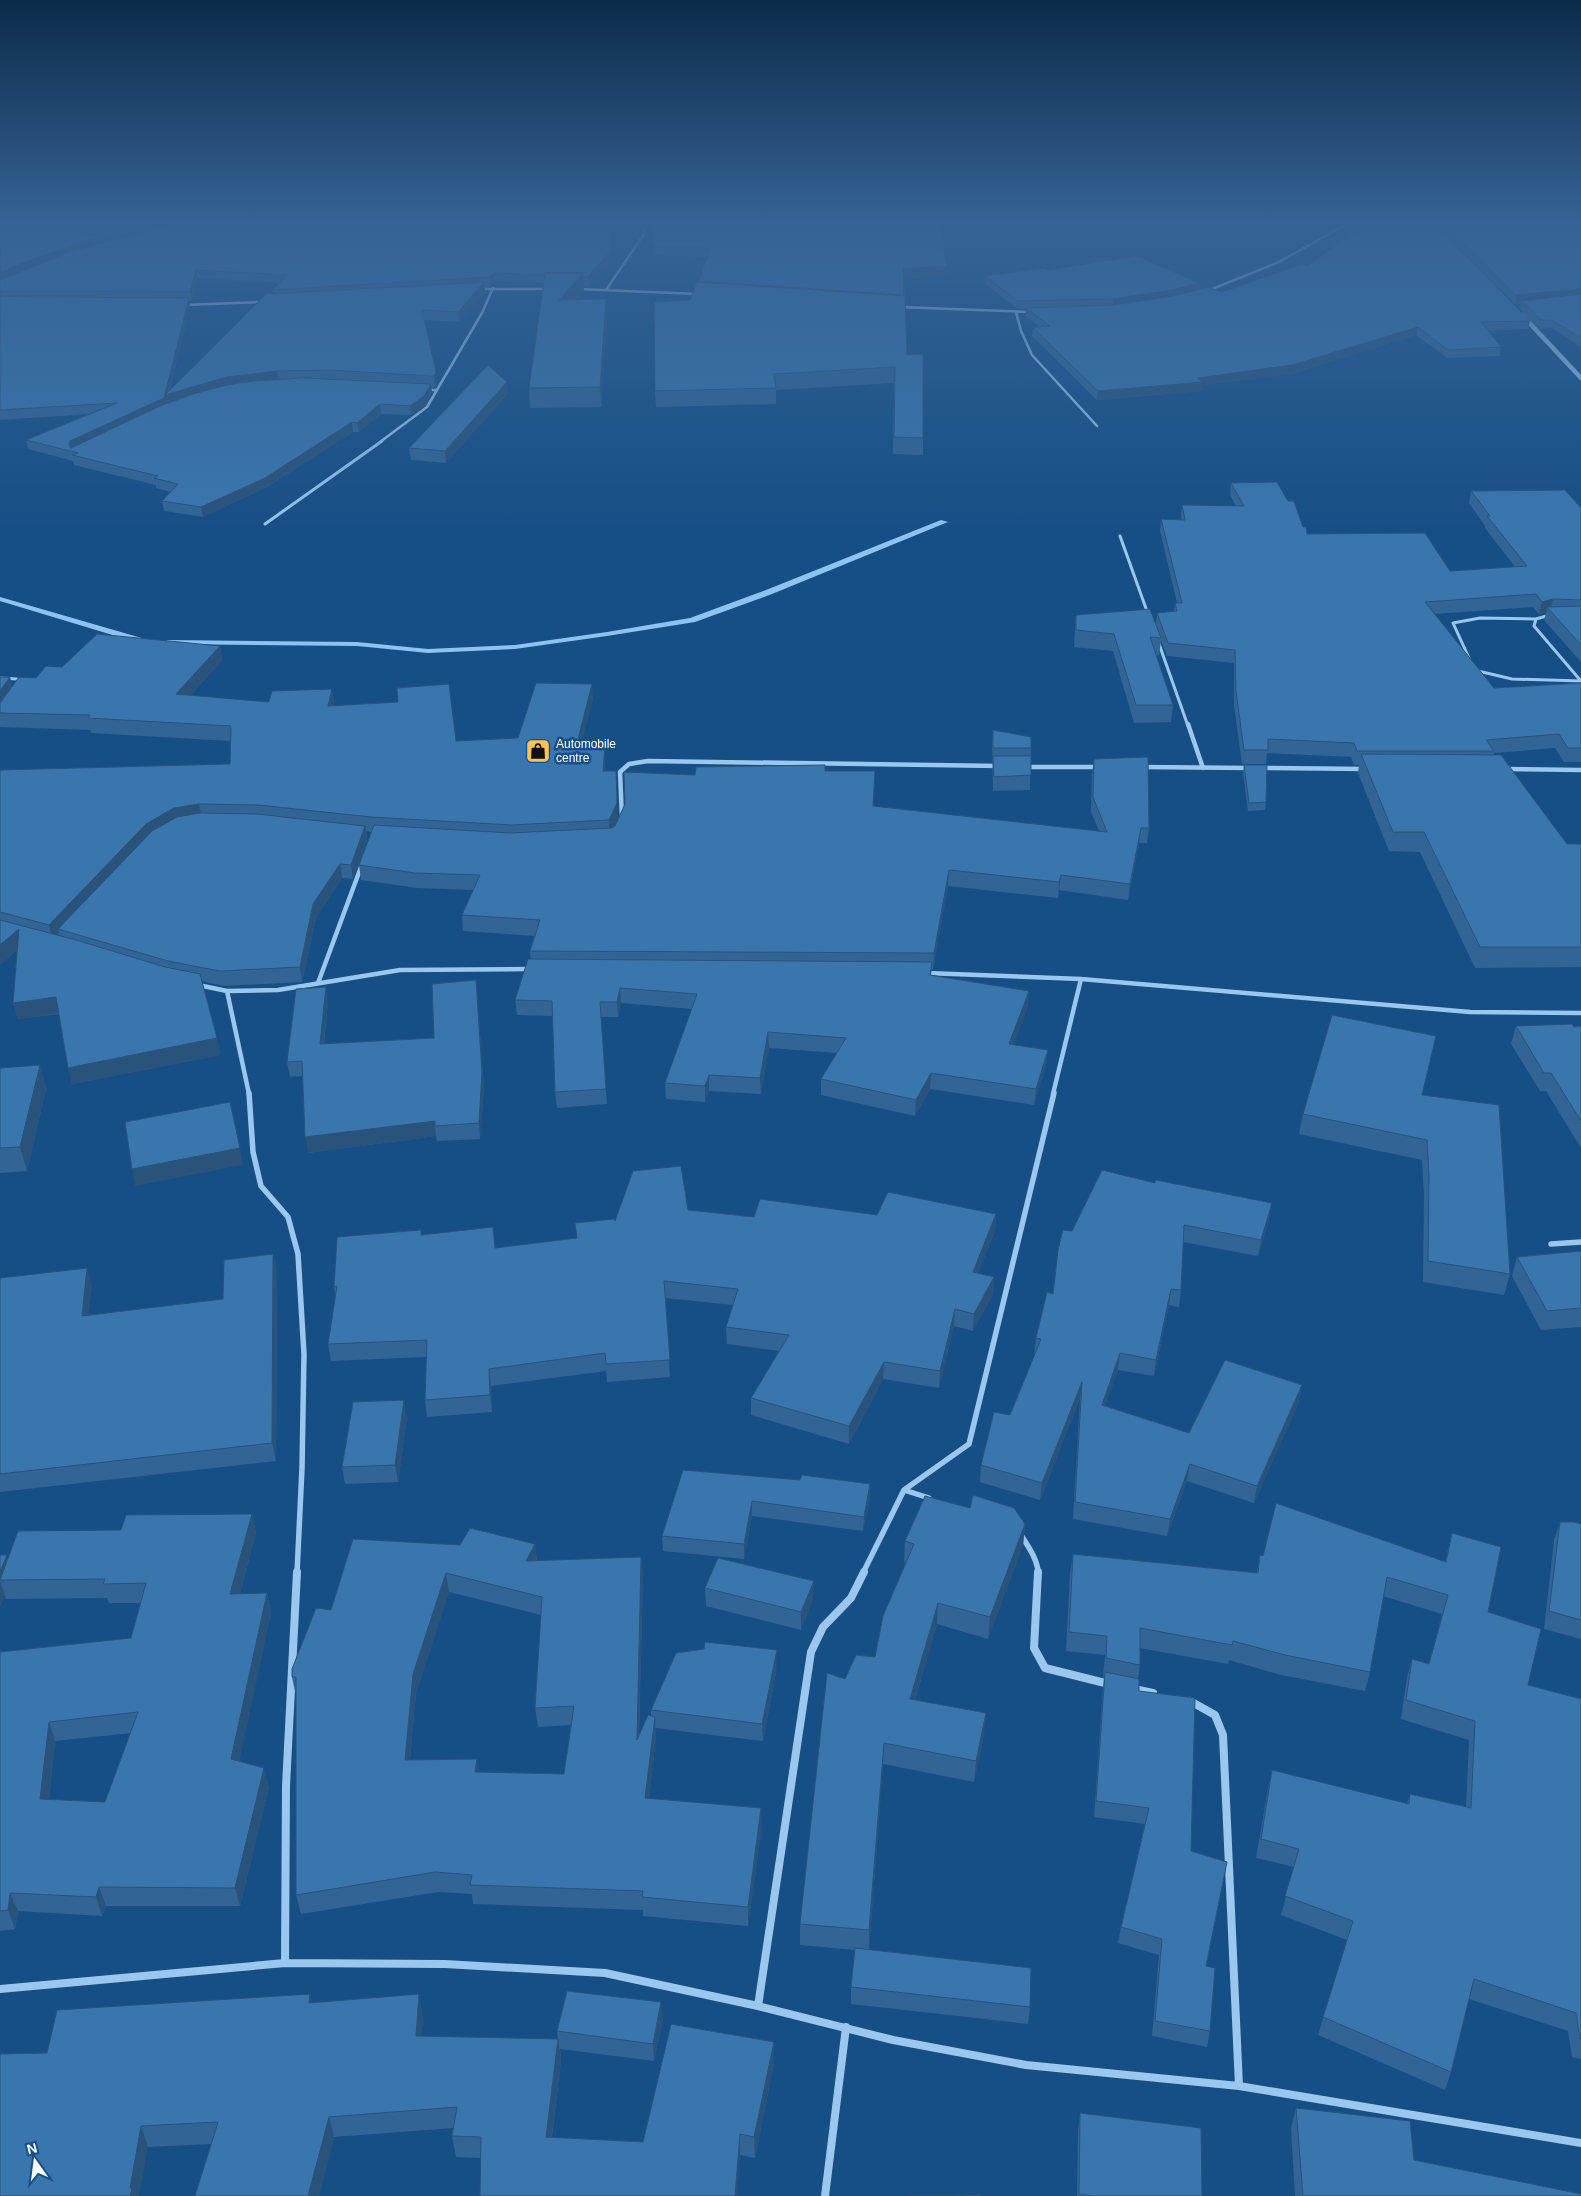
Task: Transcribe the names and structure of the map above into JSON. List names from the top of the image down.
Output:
{
  "places": {
    "shop": ["Automobile centre"]
  },
  "north": "top"
}
